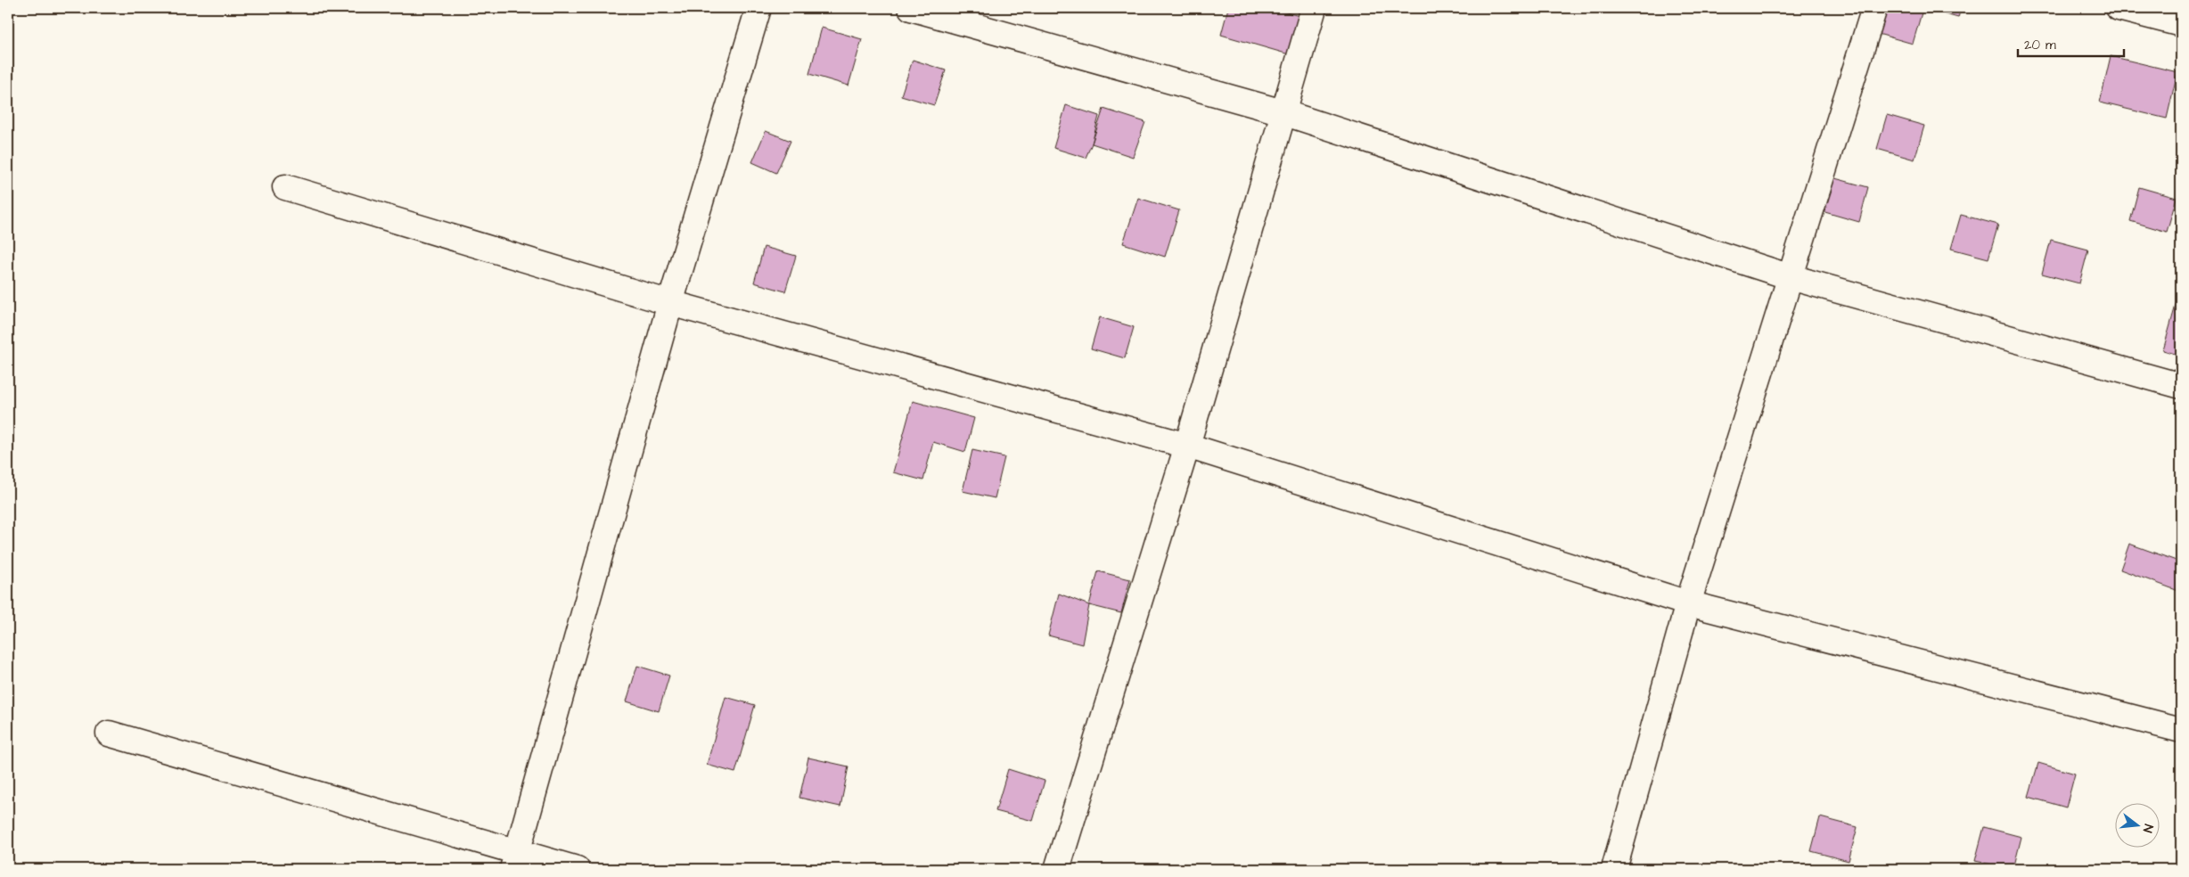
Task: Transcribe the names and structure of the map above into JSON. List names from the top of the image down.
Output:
{
  "scale_bar": "20 m",
  "north": "right"
}
